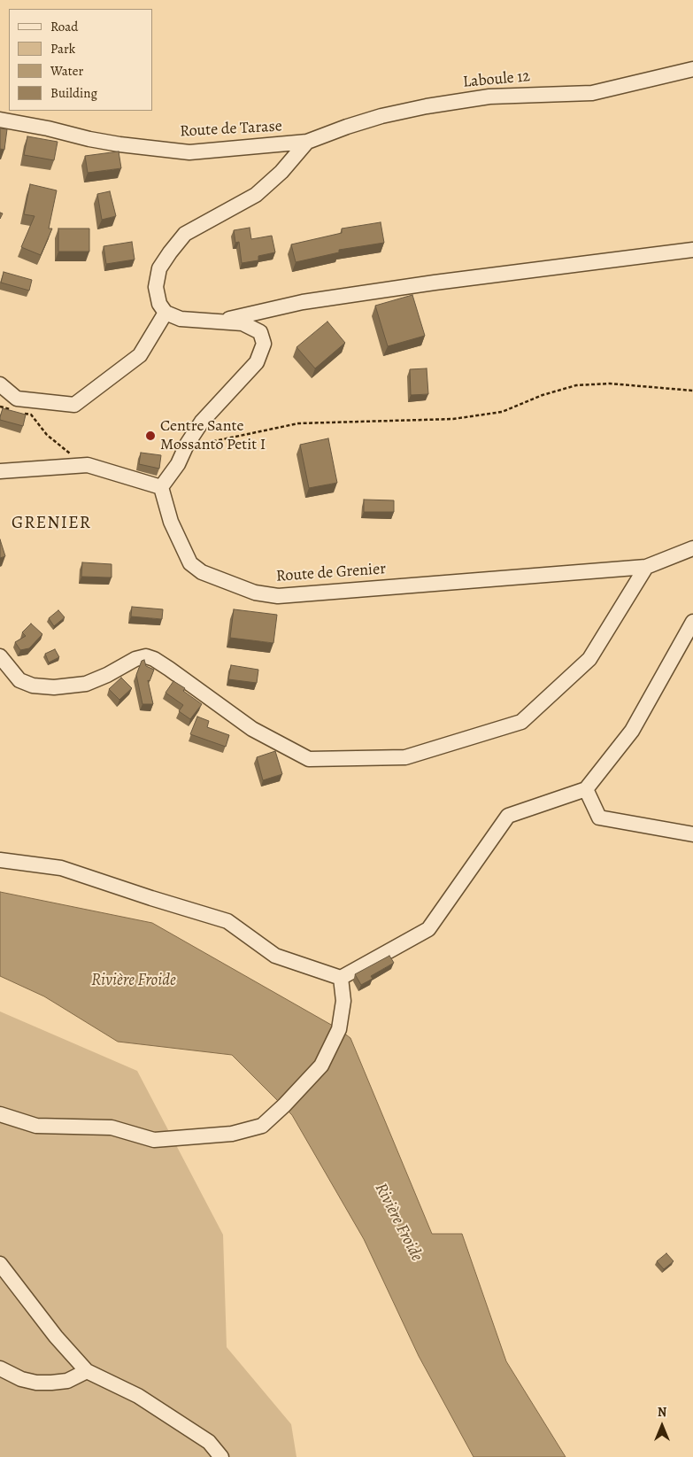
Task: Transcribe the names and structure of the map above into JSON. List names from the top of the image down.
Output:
{
  "streets": {
    "street": ["Laboule 12", "Route de Tarase", "Route de Grenier"]
  },
  "crossings": [
    ["Laboule 12", "Route de Tarase"]
  ],
  "districts": ["GRENIER"],
  "water": ["Rivière Froide"],
  "places": ["Centre Sante Mossanto Petit I"],
  "legend": [
    "Road",
    "Park",
    "Water",
    "Building"
  ],
  "north": "top"
}
